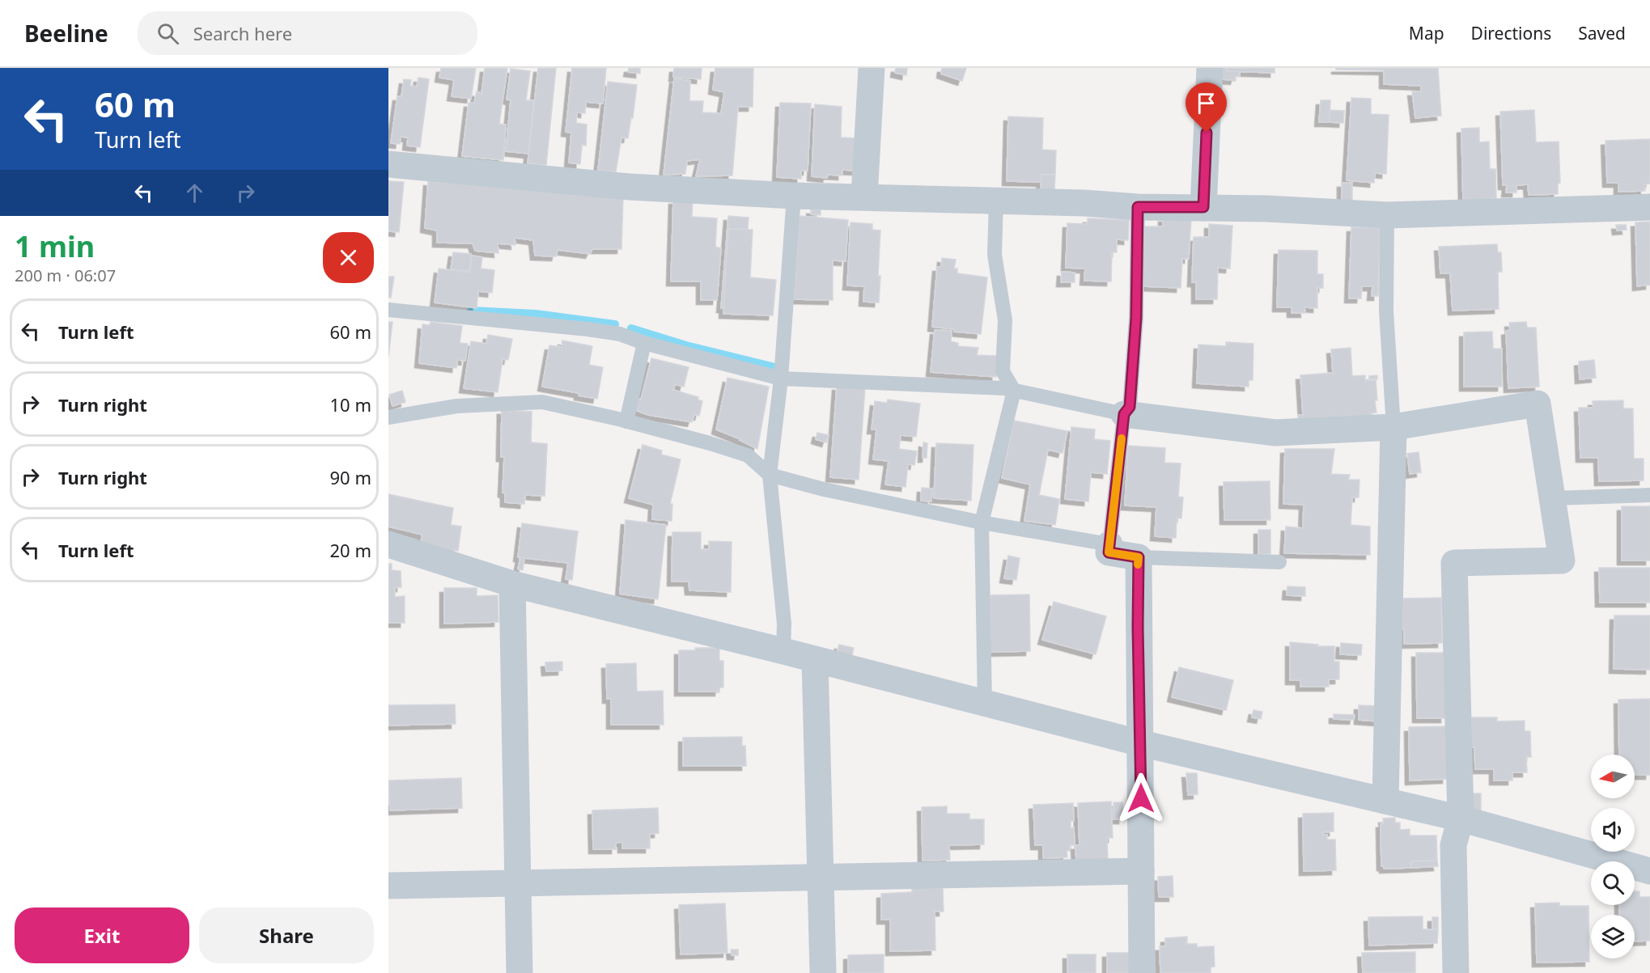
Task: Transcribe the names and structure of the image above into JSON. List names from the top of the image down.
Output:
{
  "north": "left",
  "page": {
    "header": "Beeline",
    "search": "Search here",
    "nav": ["Map", "Directions", "Saved"],
    "turn": ["60 m", "Turn left"],
    "heading": ["1 min", "200 m · 06:07"],
    "list": [
      {
        "name": "Turn left",
        "value": "60 m"
      },
      {
        "name": "Turn right",
        "value": "10 m"
      },
      {
        "name": "Turn right",
        "value": "90 m"
      },
      {
        "name": "Turn left",
        "value": "20 m"
      }
    ],
    "buttons": ["Exit", "Share"]
  }
}
